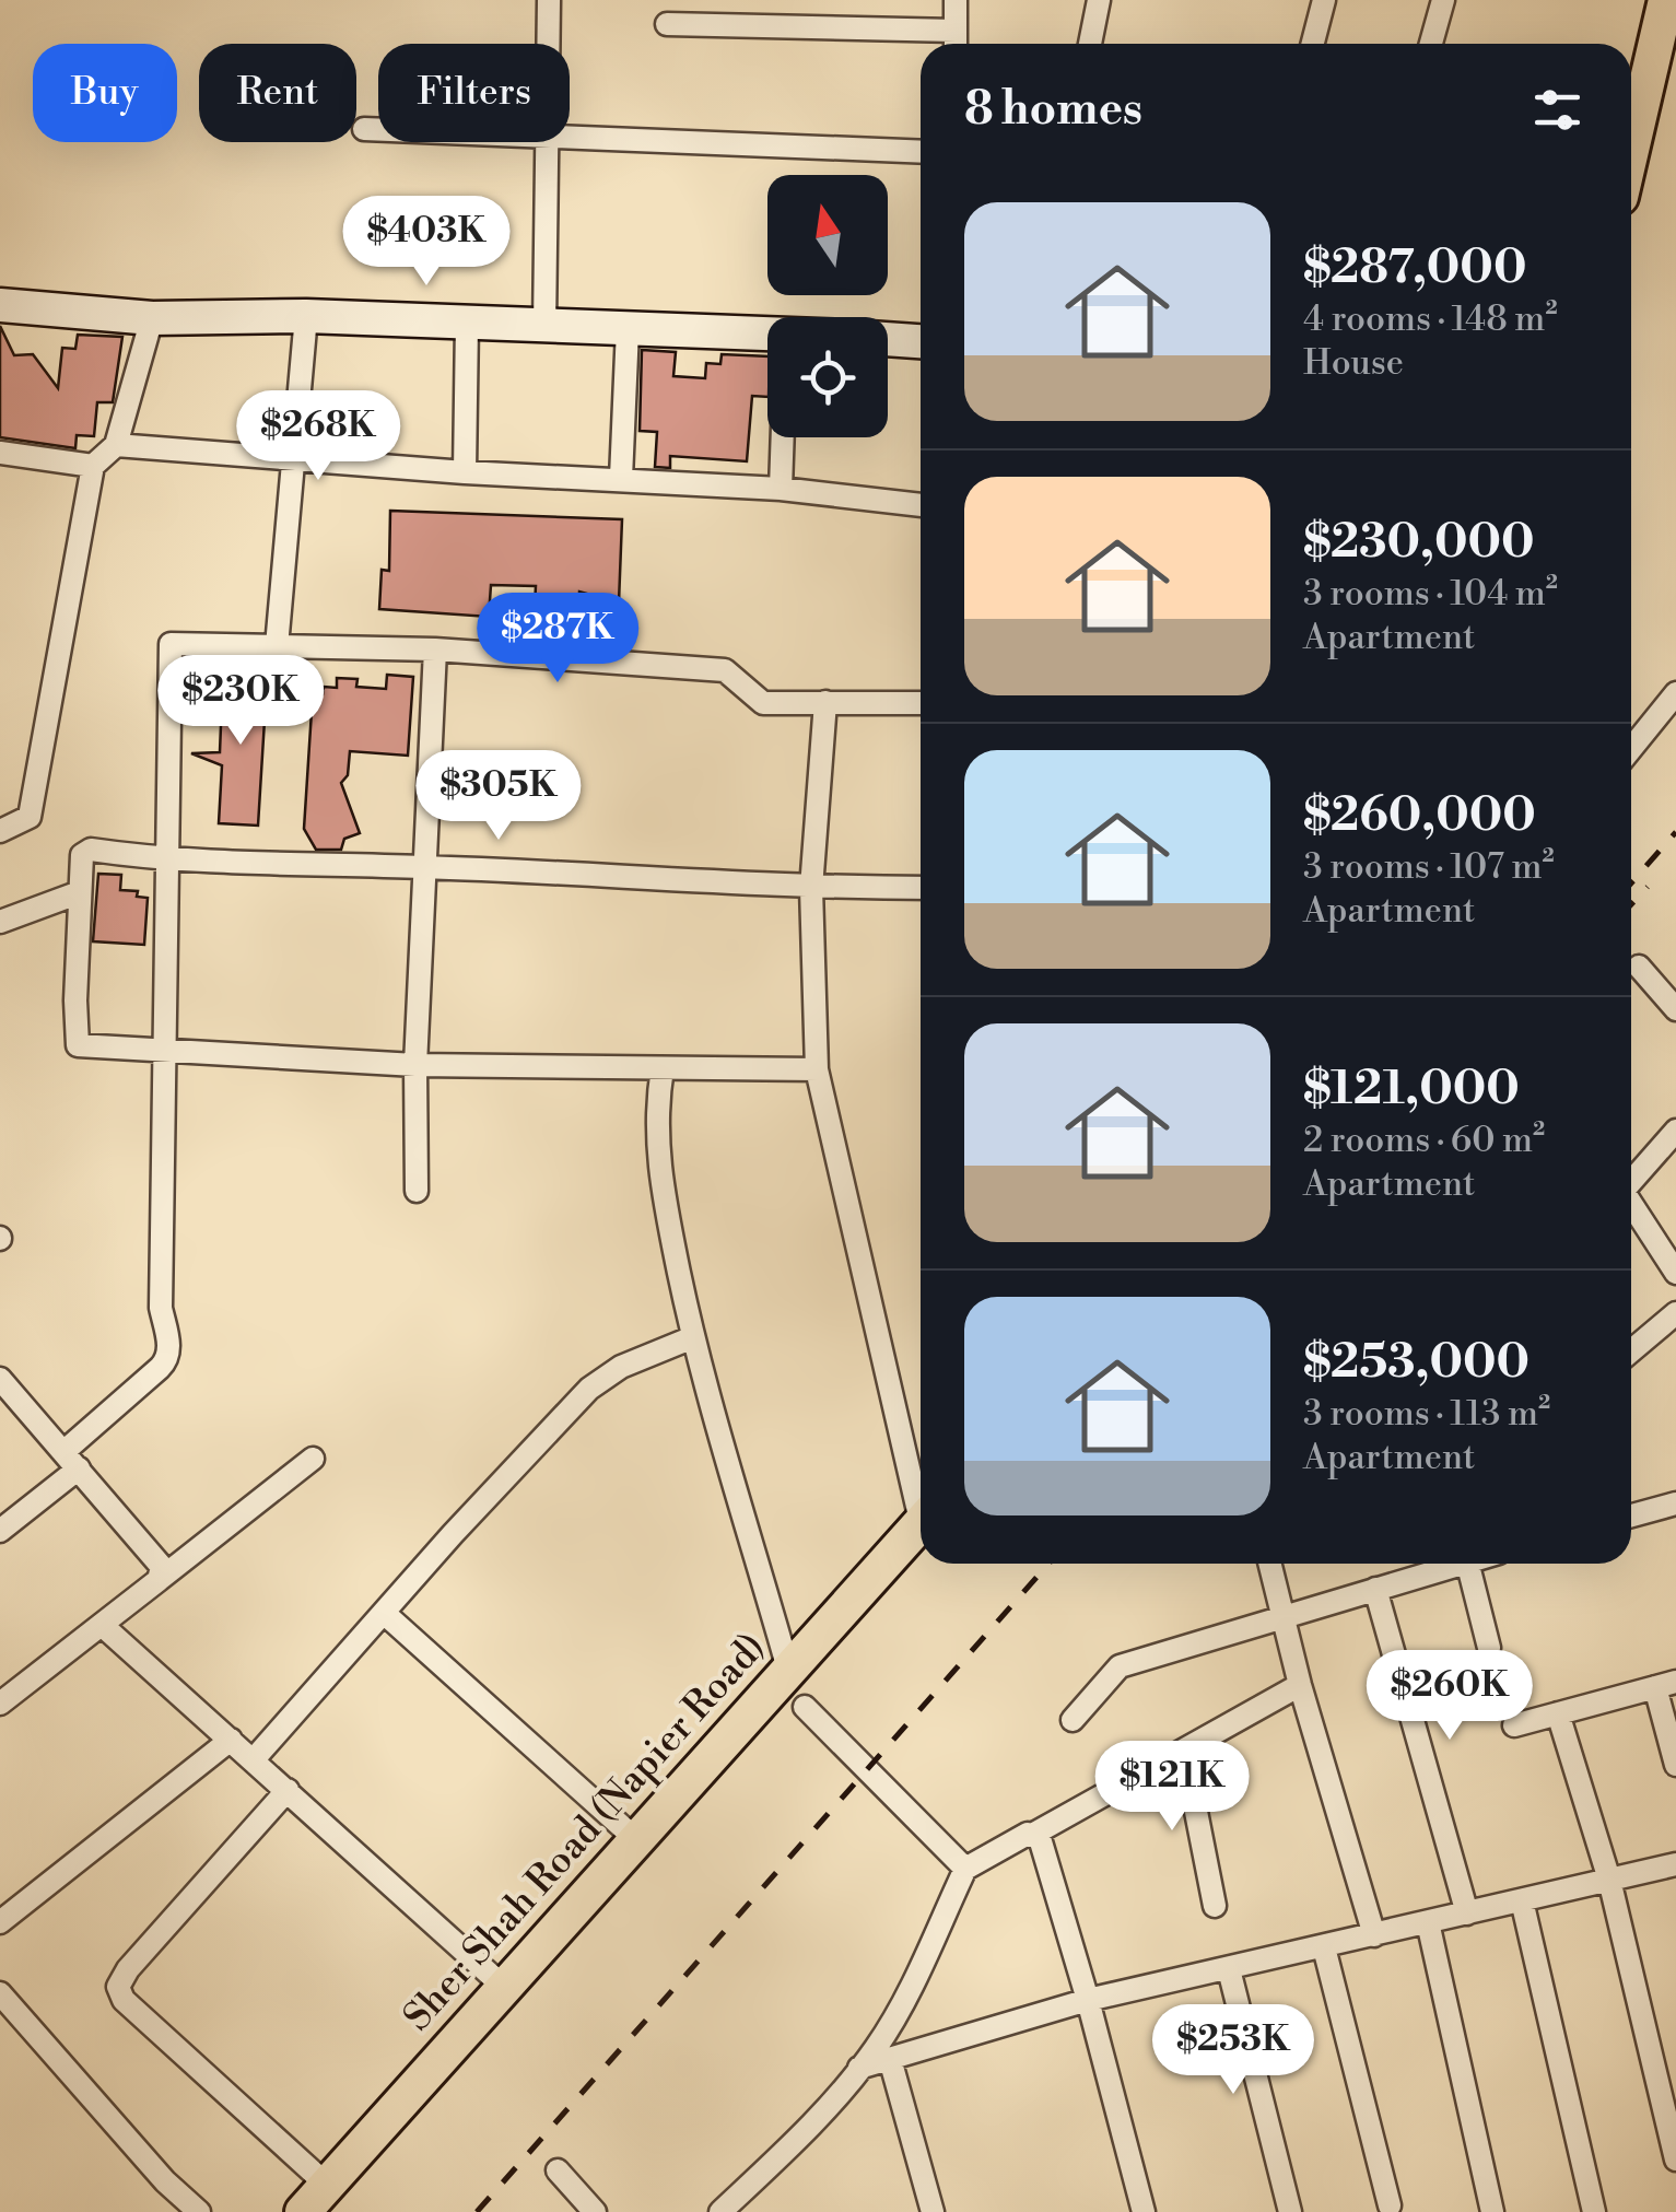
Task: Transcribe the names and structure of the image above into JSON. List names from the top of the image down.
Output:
{
  "streets": {
    "main road": ["Sher Shah Road (Napier Road)"]
  },
  "north": "top",
  "page": {
    "chip": ["Buy", "Rent", "Filters"],
    "heading": "8 homes",
    "list": [
      {
        "name": "$287,000",
        "note": "4 rooms · 148 m² · House"
      },
      {
        "name": "$230,000",
        "note": "3 rooms · 104 m² · Apartment"
      },
      {
        "name": "$260,000",
        "note": "3 rooms · 107 m² · Apartment"
      },
      {
        "name": "$121,000",
        "note": "2 rooms · 60 m² · Apartment"
      },
      {
        "name": "$253,000",
        "note": "3 rooms · 113 m² · Apartment"
      }
    ],
    "price": [
      "$403K",
      "$268K",
      "$287K",
      "$230K",
      "$305K",
      "$260K",
      "$121K",
      "$253K"
    ]
  }
}
